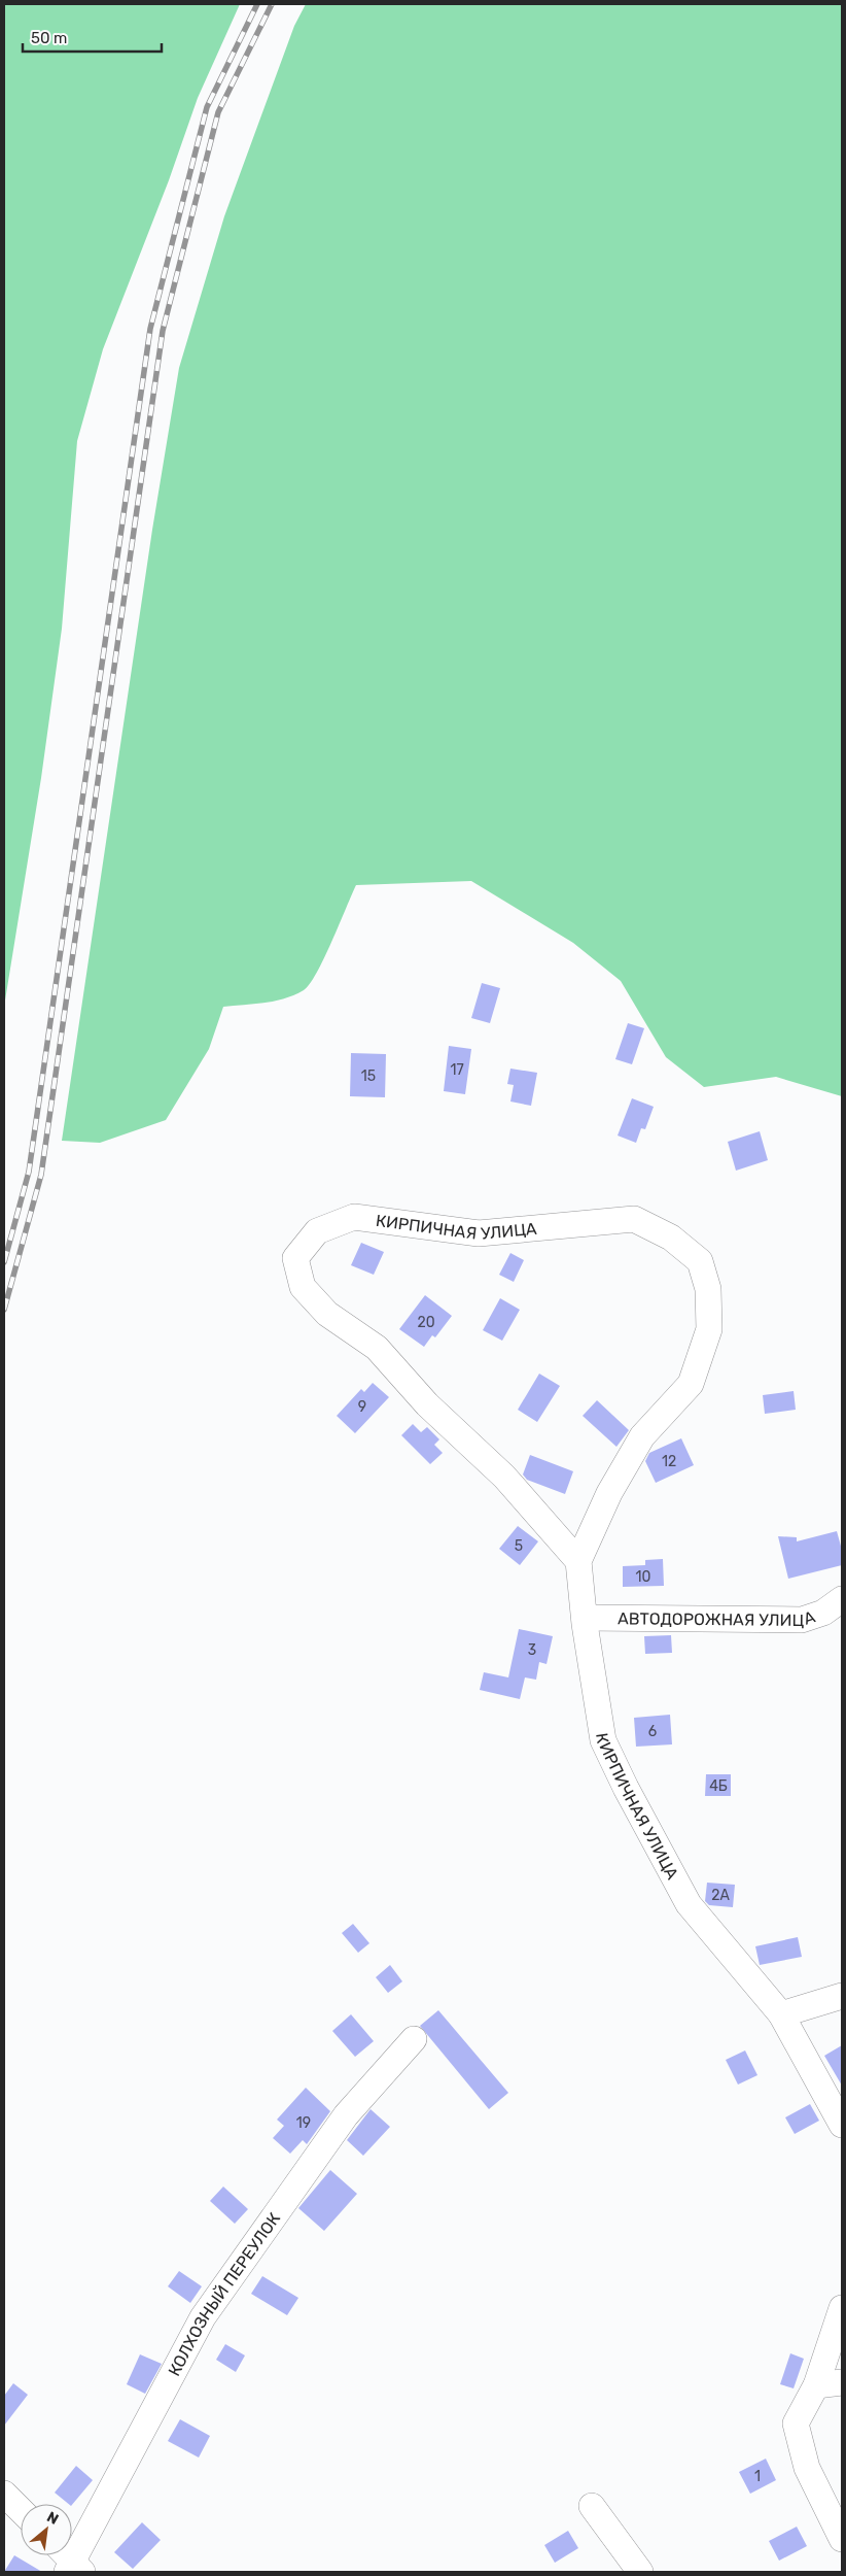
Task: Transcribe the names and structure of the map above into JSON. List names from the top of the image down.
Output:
{
  "streets": {
    "street": ["КИРПИЧНАЯ УЛИЦА", "АВТОДОРОЖНАЯ УЛИЦА", "КОЛХОЗНЫЙ ПЕРЕУЛОК"]
  },
  "crossings": [
    ["КИРПИЧНАЯ УЛИЦА", "АВТОДОРОЖНАЯ УЛИЦА"]
  ],
  "house_numbers": [
    "17",
    "15",
    "20",
    "9",
    "12",
    "5",
    "10",
    "3",
    "6",
    "4Б",
    "2А",
    "19",
    "1"
  ],
  "scale_bar": "50 m",
  "north": "top right"
}
